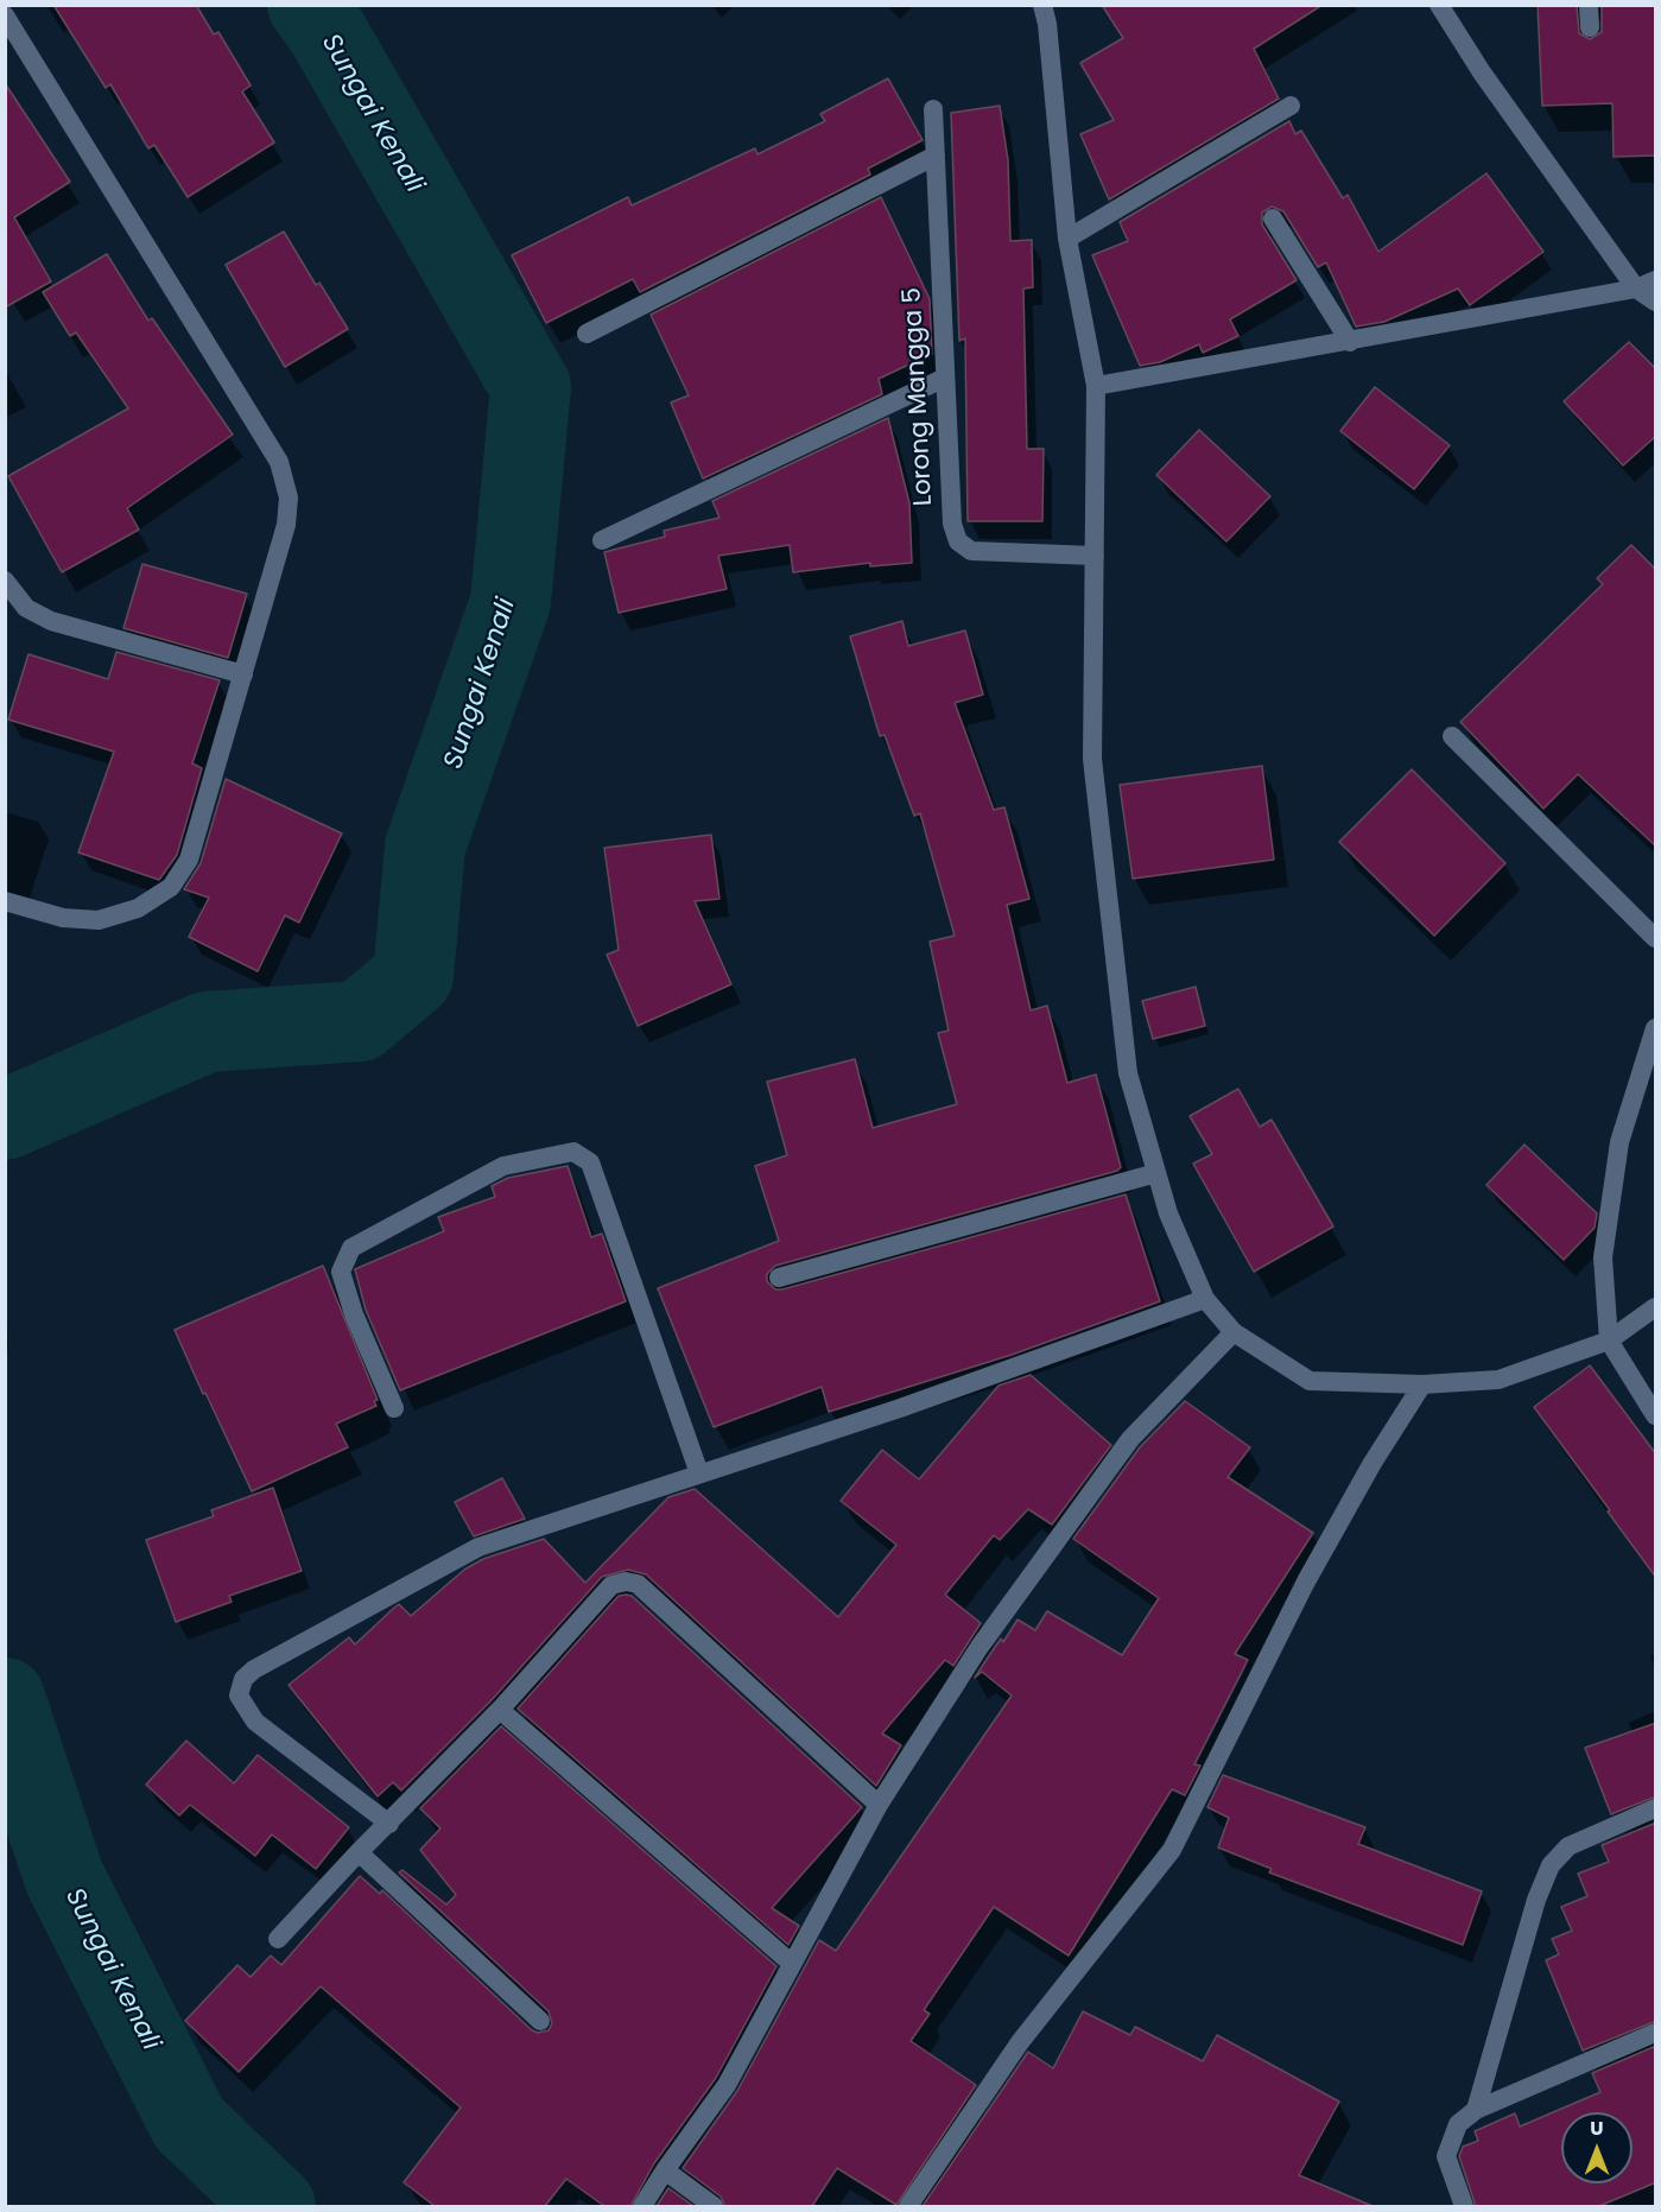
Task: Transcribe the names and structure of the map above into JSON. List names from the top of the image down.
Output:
{
  "streets": {
    "street": ["Lorong Mangga 5"]
  },
  "water": ["Sungai Kenali"],
  "north": "top"
}
